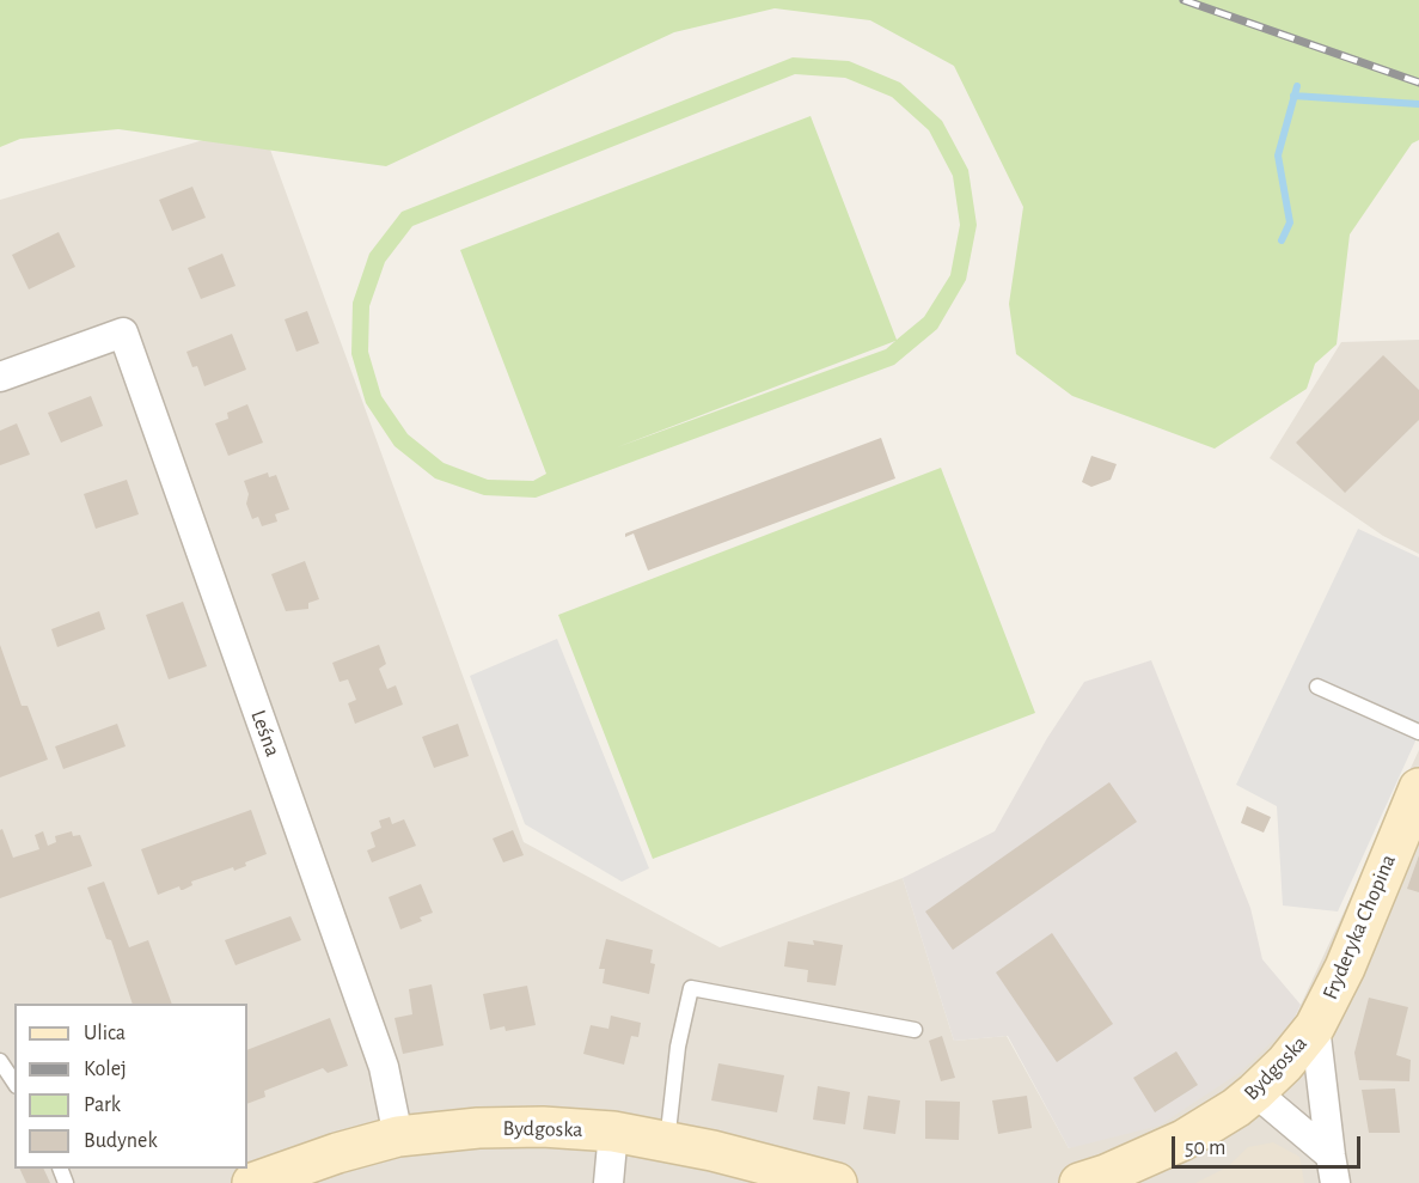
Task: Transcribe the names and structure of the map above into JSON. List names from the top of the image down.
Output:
{
  "streets": {
    "main road": ["Fryderyka Chopina", "Bydgoska"],
    "street": ["Leśna"]
  },
  "crossings": [
    ["Leśna", "Bydgoska"],
    ["Fryderyka Chopina", "Bydgoska"]
  ],
  "legend": [
    "Ulica",
    "Kolej",
    "Park",
    "Budynek"
  ],
  "scale_bar": "50 m"
}
